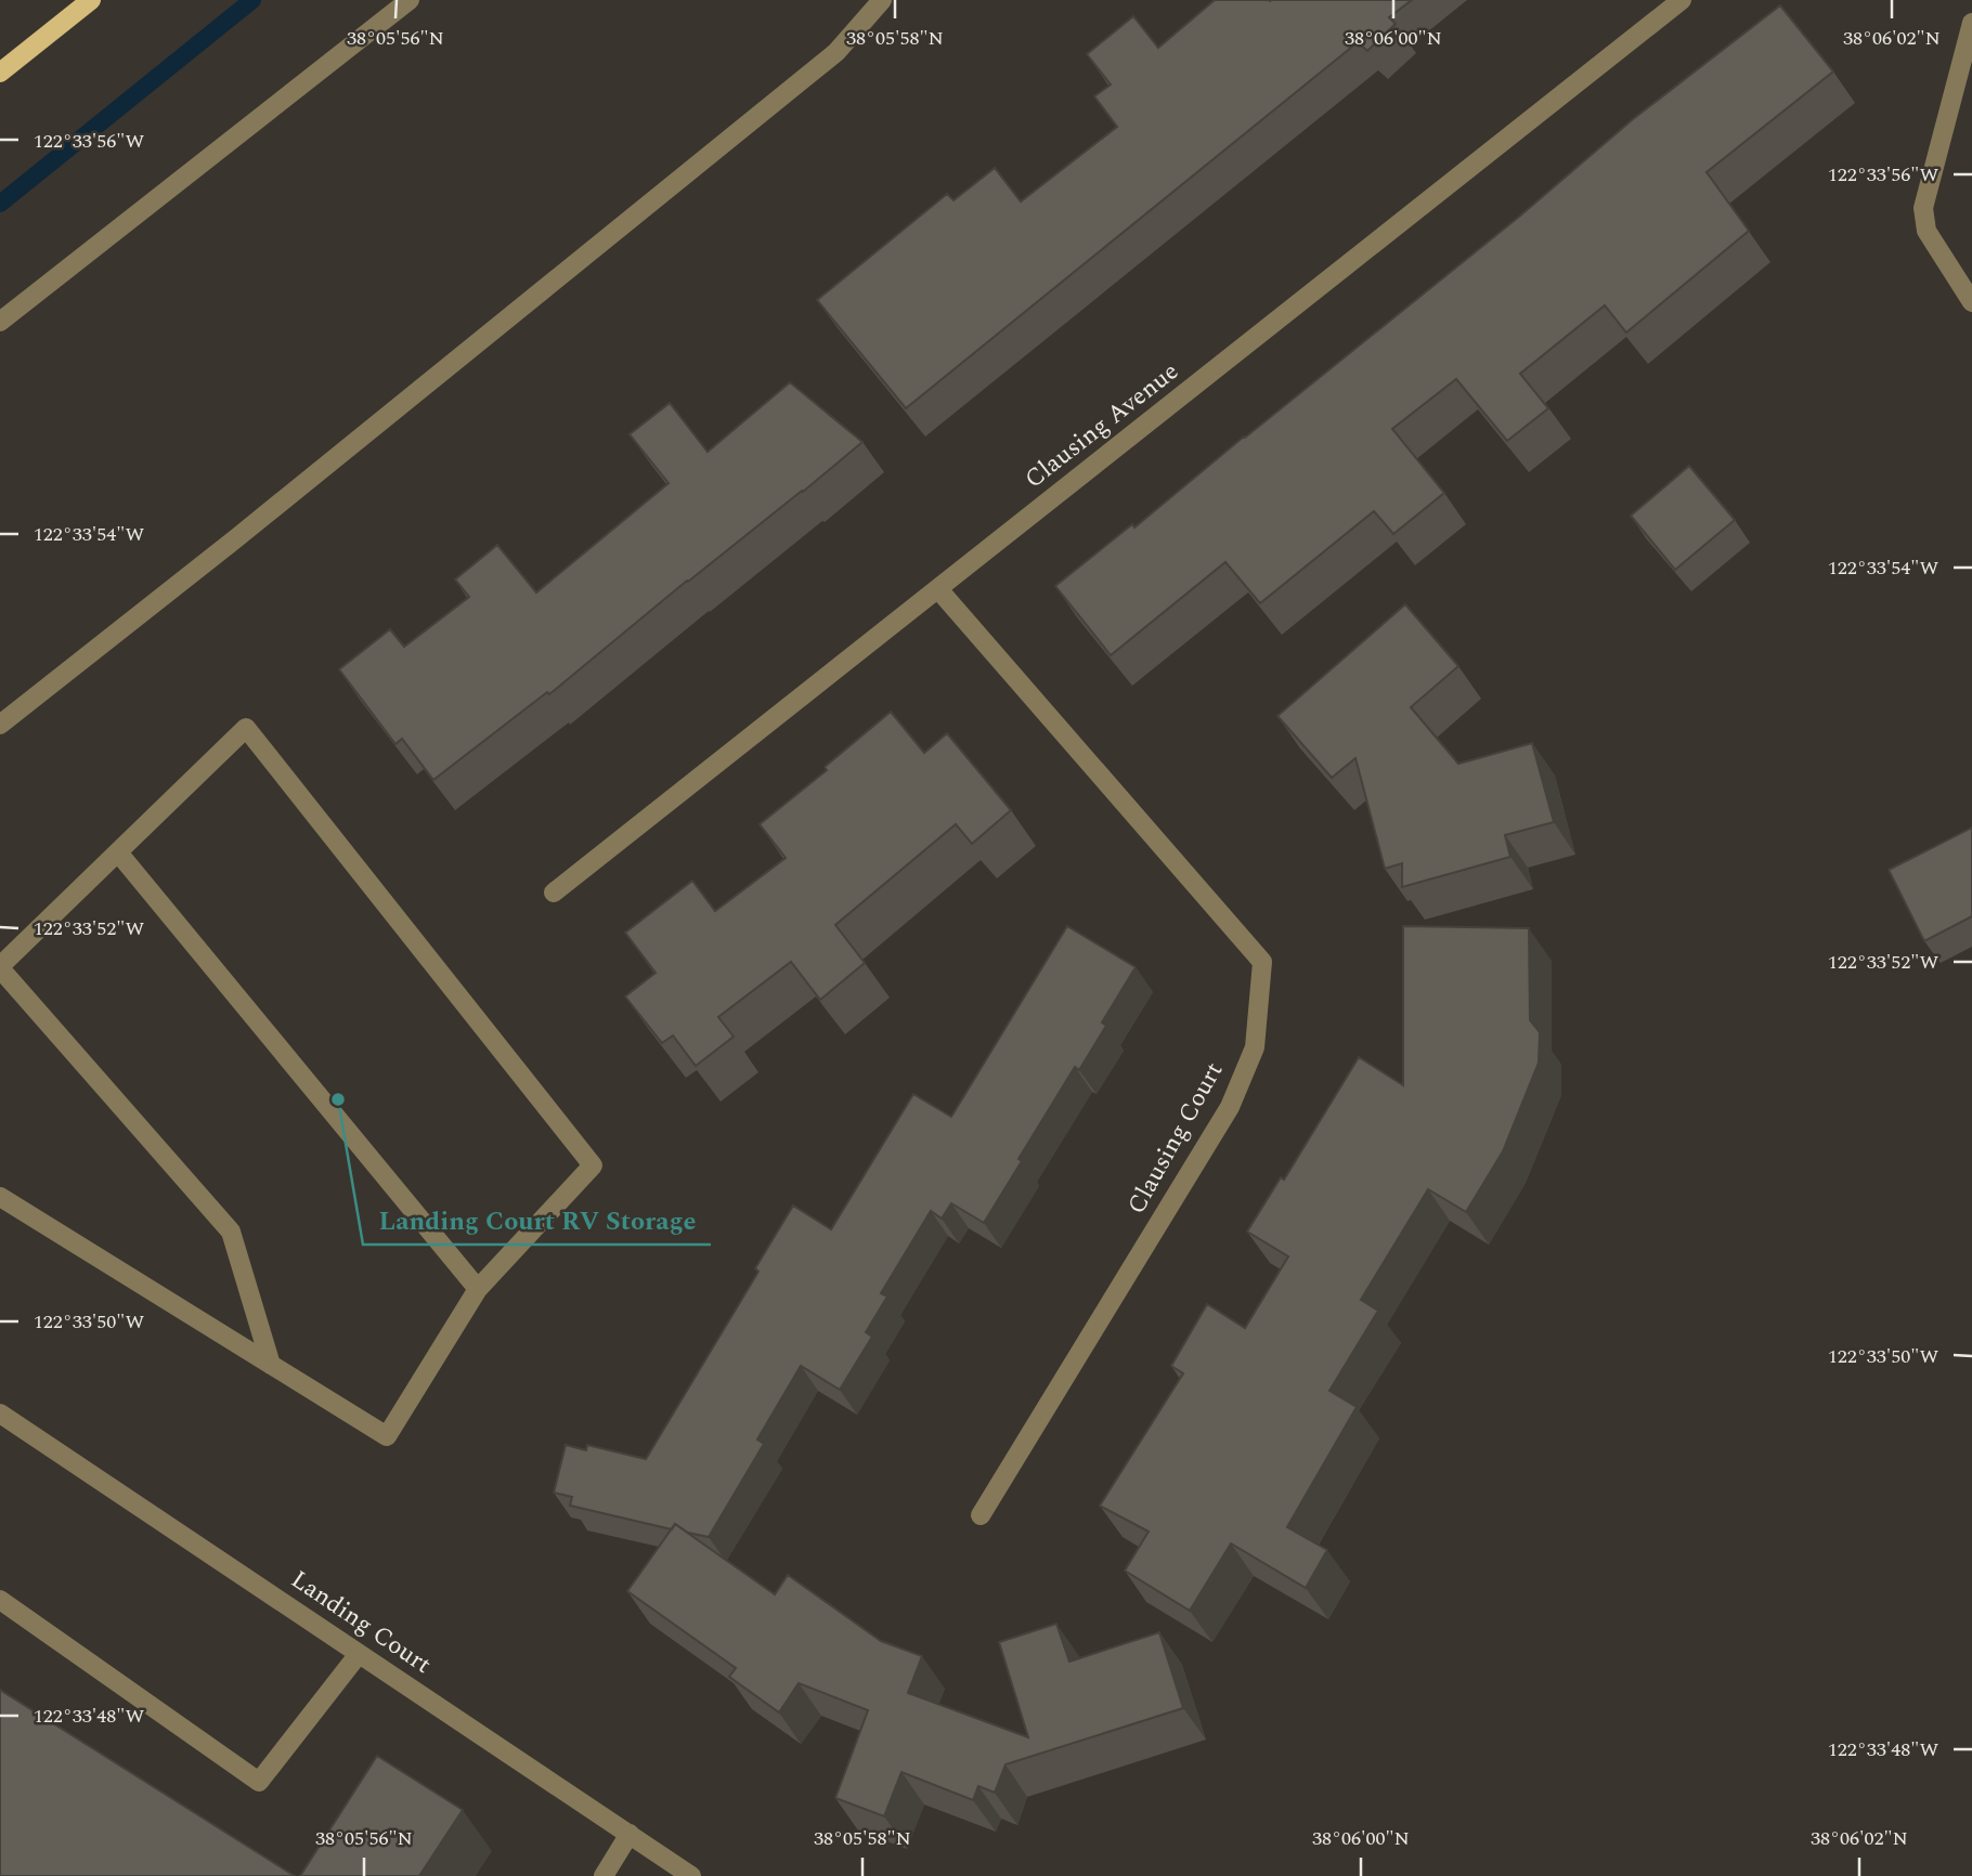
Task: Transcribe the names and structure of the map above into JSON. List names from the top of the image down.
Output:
{
  "streets": {
    "street": ["Clausing Avenue", "Clausing Court", "Landing Court"]
  },
  "crossings": [
    ["Clausing Avenue", "Clausing Court"]
  ],
  "places": ["Landing Court RV Storage"],
  "coordinates": [
    "38°05'56\"N",
    "38°05'58\"N",
    "38°06'00\"N",
    "38°06'02\"N",
    "122°33'56\"W",
    "122°33'54\"W",
    "122°33'52\"W",
    "122°33'50\"W",
    "122°33'48\"W"
  ]
}
